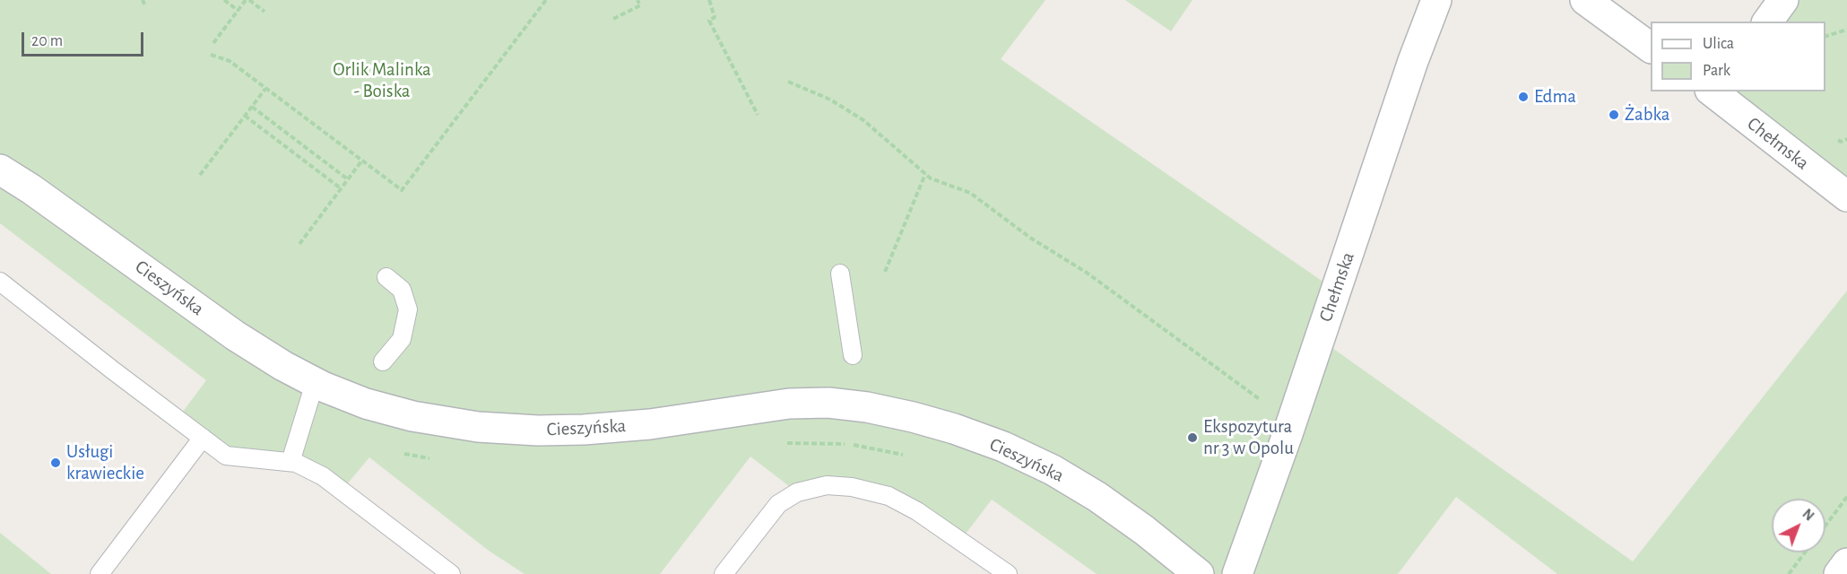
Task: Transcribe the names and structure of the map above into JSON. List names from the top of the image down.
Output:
{
  "streets": {
    "street": ["Chełmska", "Cieszyńska"]
  },
  "parks": ["Orlik Malinka - Boiska"],
  "places": [
    "Edma",
    "Żabka",
    "Ekspozytura nr 3 w Opolu",
    "Usługi krawieckie"
  ],
  "legend": ["Ulica", "Park"],
  "scale_bar": "20 m",
  "north": "top right"
}
